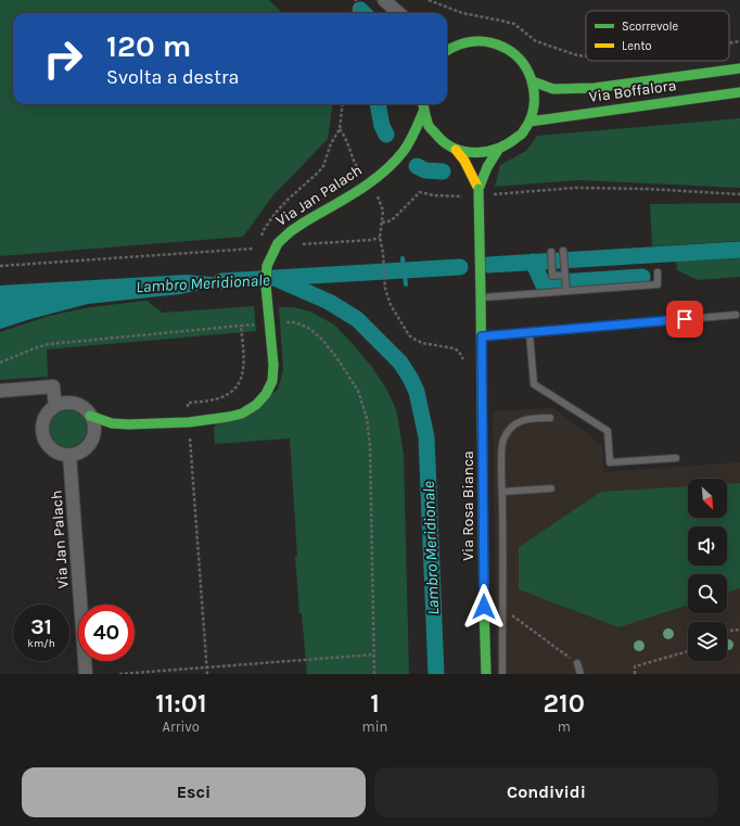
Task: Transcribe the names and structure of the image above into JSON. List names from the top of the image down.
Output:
{
  "streets": {
    "main road": ["Via Boffalora", "Via Jan Palach", "Via Rosa Bianca"]
  },
  "water": ["Lambro Meridionale"],
  "legend": ["Scorrevole", "Lento"],
  "north": "bottom right",
  "page": {
    "turn": ["120 m", "Svolta a destra"],
    "speed": "31 km/h",
    "limit": "40",
    "eta": [
      "11:01",
      "Arrivo",
      "1",
      "min",
      "210",
      "m"
    ],
    "buttons": ["Esci", "Condividi"]
  }
}
